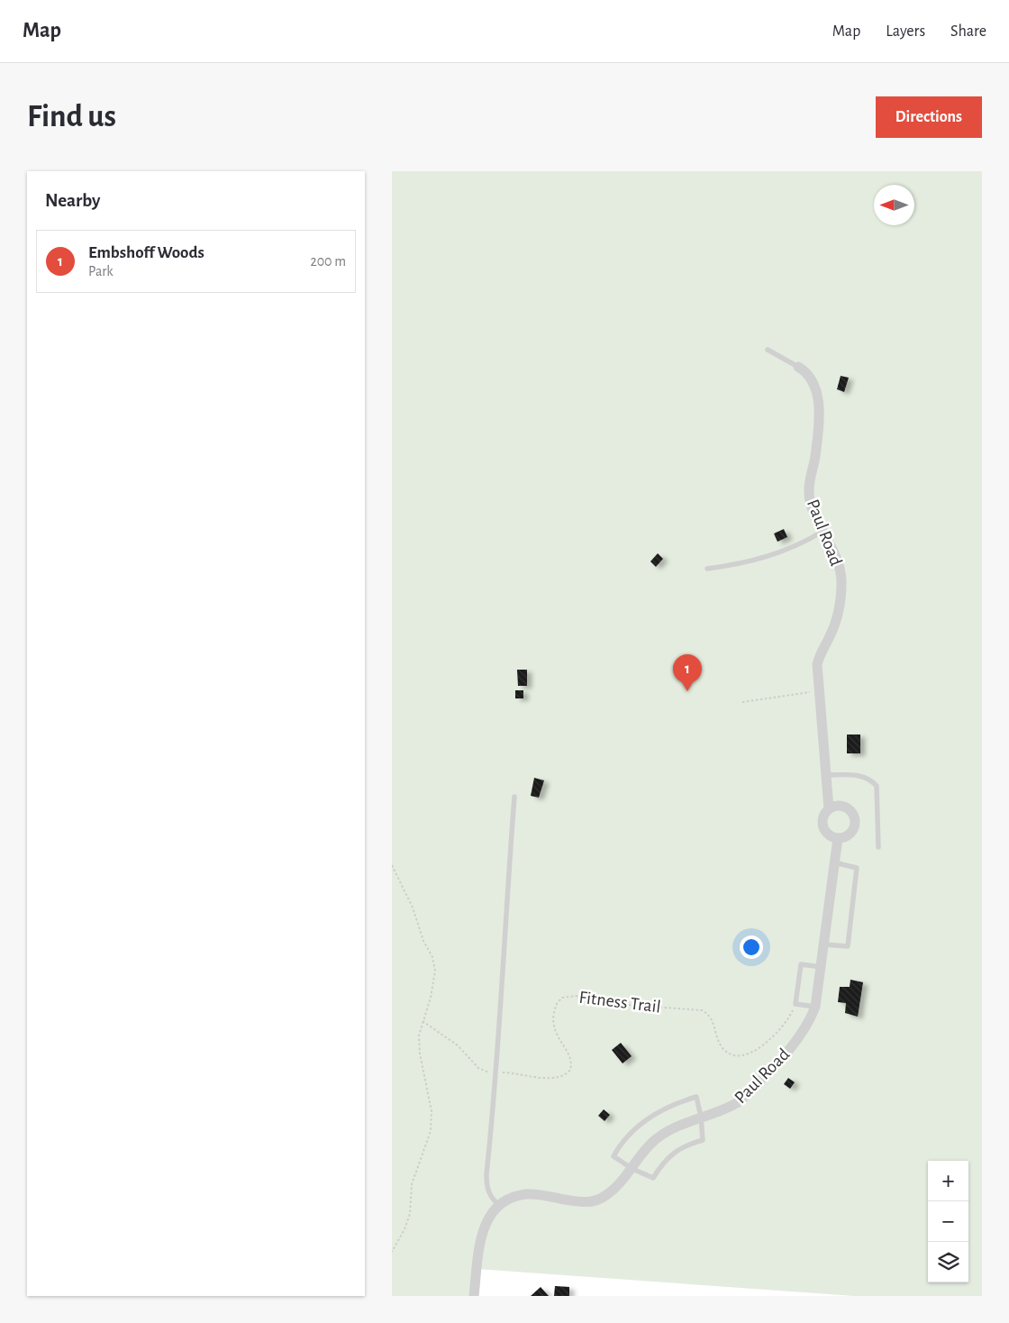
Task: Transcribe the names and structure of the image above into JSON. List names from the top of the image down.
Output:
{
  "streets": {
    "street": ["Paul Road"],
    "path": ["Fitness Trail"]
  },
  "north": "left",
  "page": {
    "header": "Map",
    "nav": ["Map", "Layers", "Share"],
    "buttons": "Directions",
    "title": "Find us",
    "heading": "Nearby",
    "list": [
      {
        "mark": "1",
        "name": "Embshoff Woods",
        "note": "Park",
        "value": "200 m"
      }
    ],
    "pins": "1",
    "map_buttons": ["+", "−"]
  }
}
